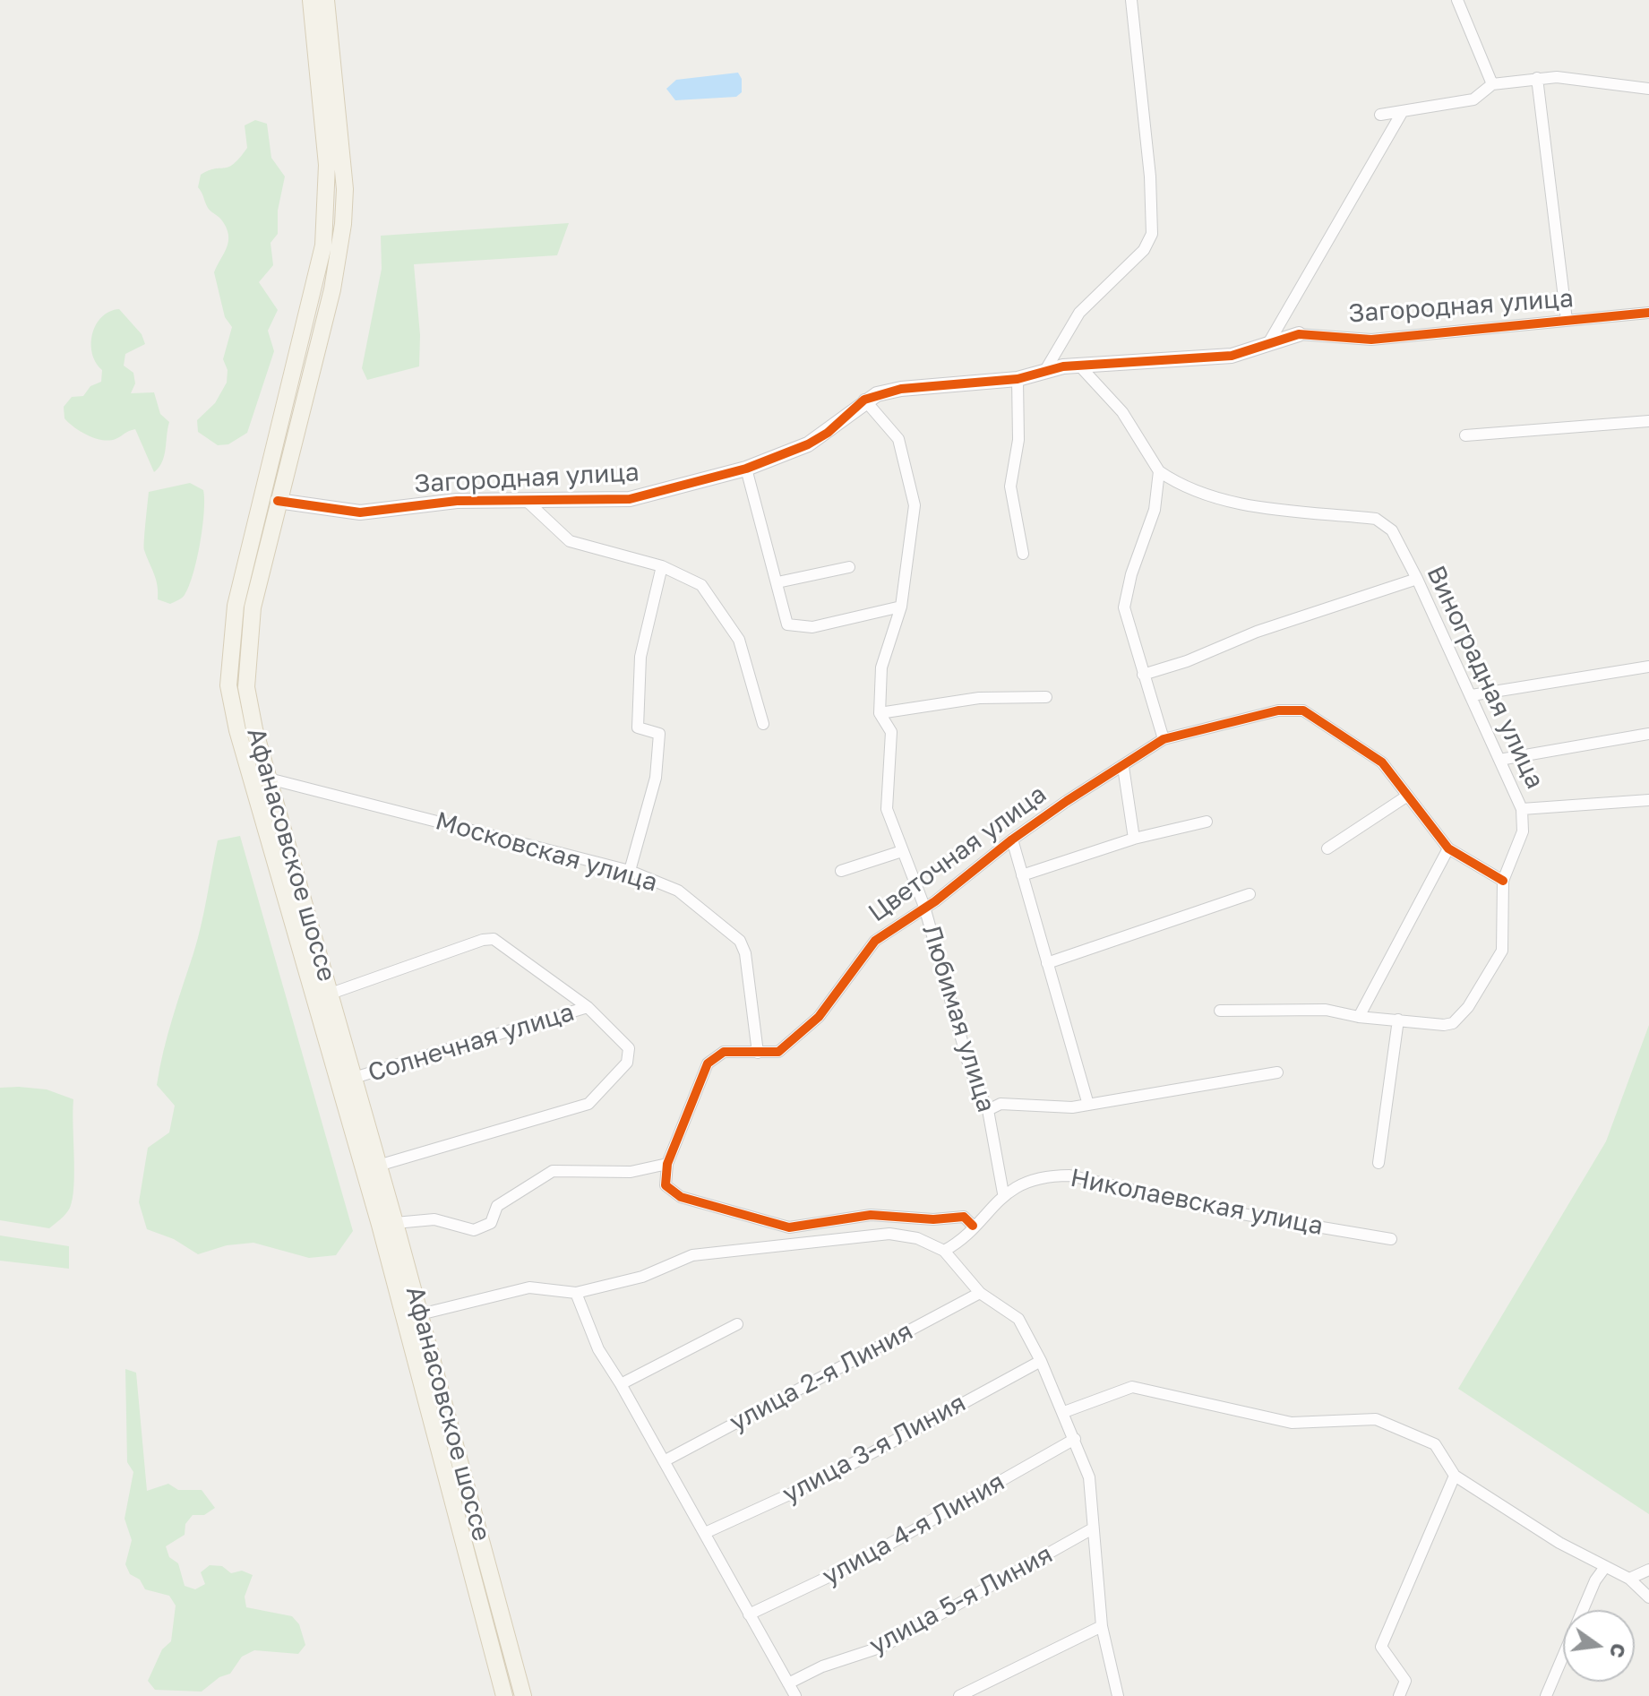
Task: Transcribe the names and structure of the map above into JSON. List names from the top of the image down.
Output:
{
  "streets": {
    "main road": ["Афанасовское шоссе"],
    "street": [
      "Загородная улица",
      "Виноградная улица",
      "Московская улица",
      "Цветочная улица",
      "Любимая улица",
      "Солнечная улица",
      "Николаевская улица",
      "улица 2-я Линия",
      "улица 3-я Линия",
      "улица 4-я Линия",
      "улица 5-я Линия"
    ]
  },
  "crossings": [
    ["Загородная улица", "Афанасовское шоссе"],
    ["Загородная улица", "Любимая улица"],
    ["Московская улица", "Цветочная улица"],
    ["Московская улица", "Афанасовское шоссе"],
    ["Цветочная улица", "Любимая улица"],
    ["Афанасовское шоссе", "Солнечная улица"],
    ["Любимая улица", "Николаевская улица"]
  ],
  "north": "right"
}
